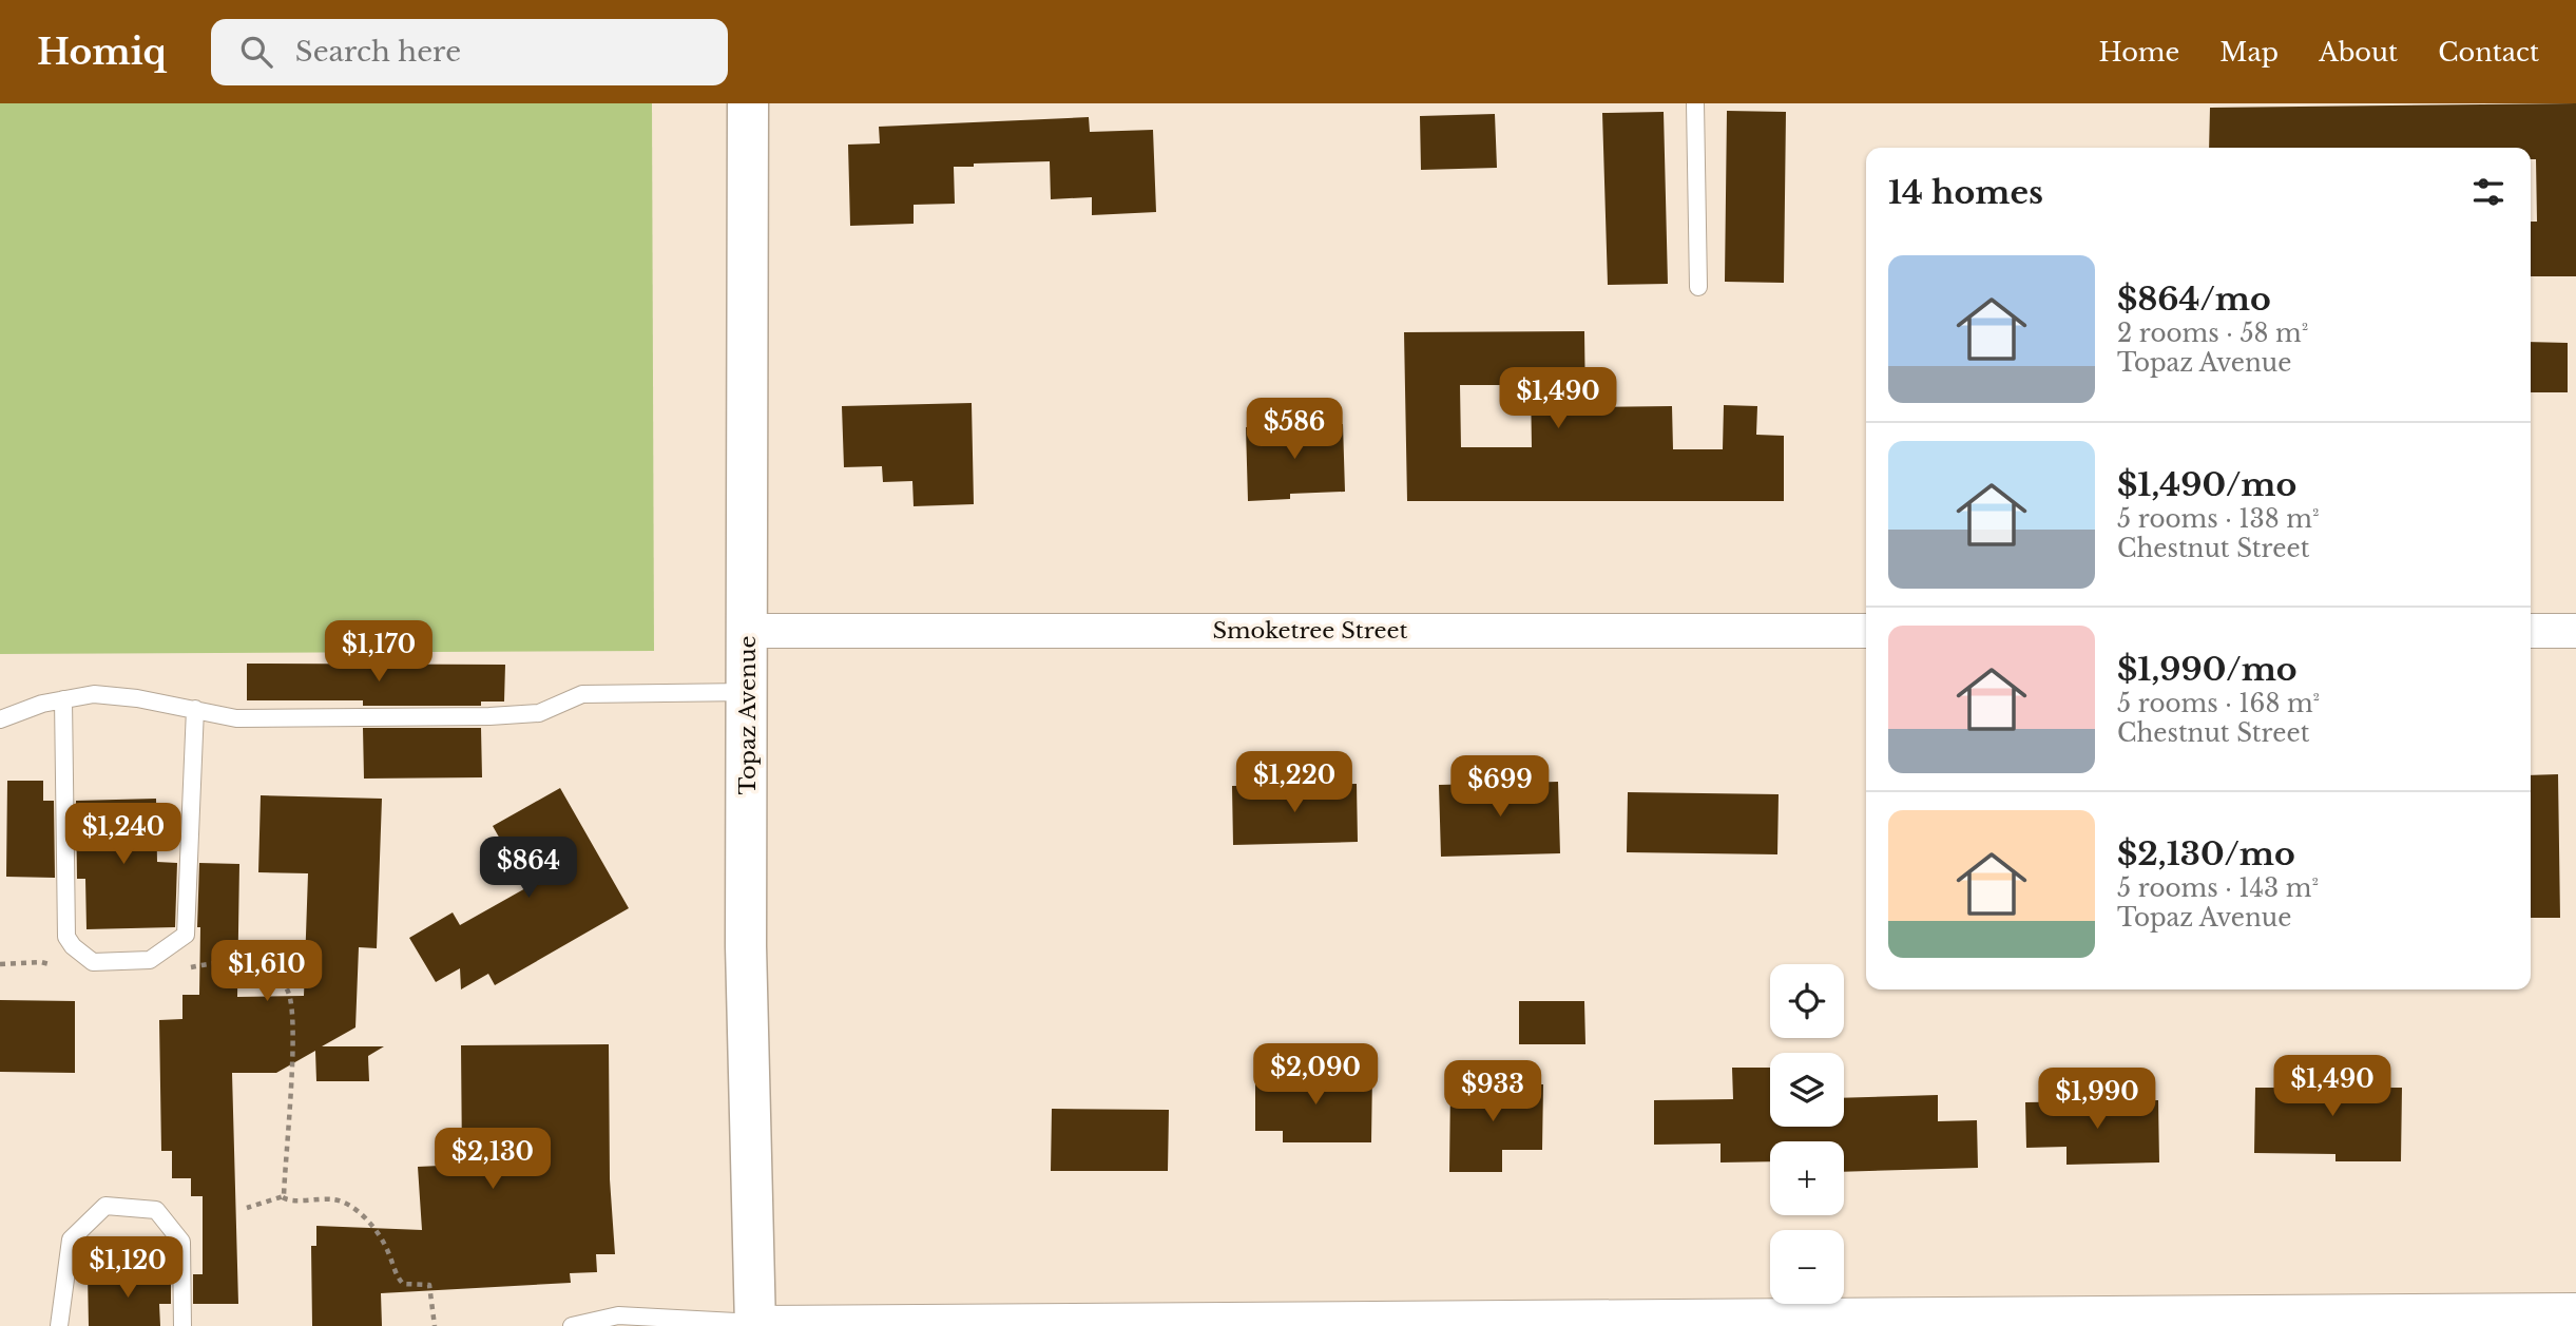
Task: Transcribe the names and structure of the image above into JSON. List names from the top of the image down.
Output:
{
  "streets": {
    "street": ["Smoketree Street", "Topaz Avenue"]
  },
  "crossings": [
    ["Smoketree Street", "Topaz Avenue"]
  ],
  "page": {
    "header": "Homiq",
    "search": "Search here",
    "nav": [
      "Home",
      "Map",
      "About",
      "Contact"
    ],
    "heading": "14 homes",
    "list": [
      {
        "name": "$864/mo",
        "note": "2 rooms · 58 m² · Topaz Avenue"
      },
      {
        "name": "$1,490/mo",
        "note": "5 rooms · 138 m² · Chestnut Street"
      },
      {
        "name": "$1,990/mo",
        "note": "5 rooms · 168 m² · Chestnut Street"
      },
      {
        "name": "$2,130/mo",
        "note": "5 rooms · 143 m² · Topaz Avenue"
      }
    ],
    "price": [
      "$1,490",
      "$586",
      "$1,170",
      "$1,220",
      "$699",
      "$1,240",
      "$864",
      "$1,610",
      "$2,090",
      "$1,490",
      "$933",
      "$1,990",
      "$2,130",
      "$1,120"
    ],
    "map_buttons": ["+", "−"]
  }
}
